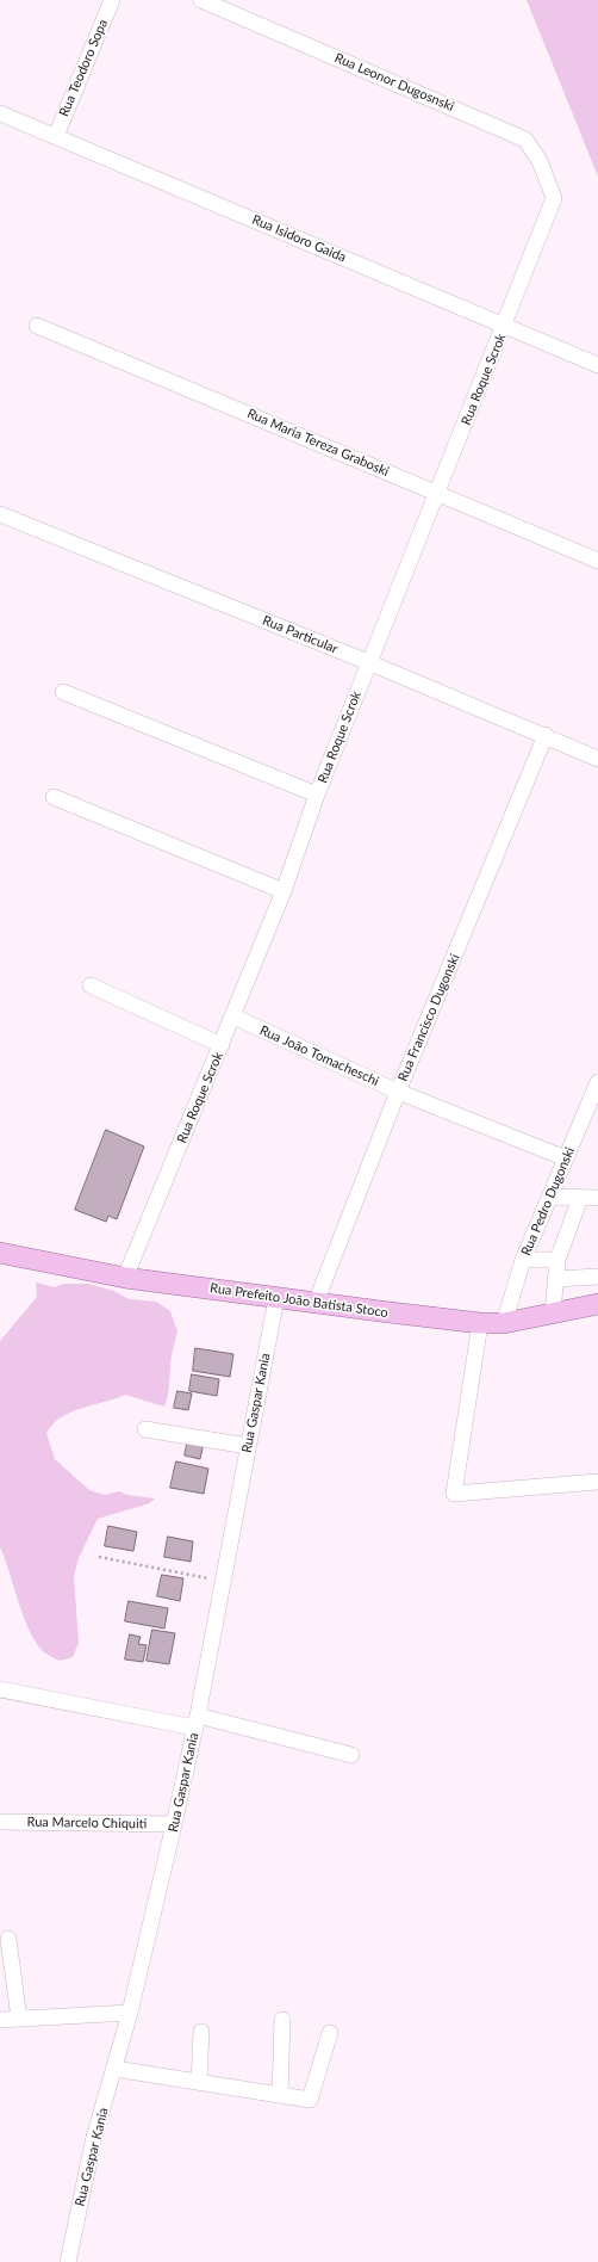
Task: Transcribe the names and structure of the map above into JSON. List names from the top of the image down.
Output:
{
  "streets": {
    "main road": ["Rua Prefeito João Batista Stoco"],
    "street": [
      "Rua Teodoro Sopa",
      "Rua Leonor Dugosnski",
      "Rua Isidoro Gaida",
      "Rua Roque Scrok",
      "Rua Maria Tereza Graboski",
      "Rua Particular",
      "Rua Francisco Dugonski",
      "Rua João Tomacheschi",
      "Rua Pedro Dugonski",
      "Rua Gaspar Kania",
      "Rua Marcelo Chiquiti"
    ]
  },
  "crossings": [
    ["Rua Teodoro Sopa", "Rua Isidoro Gaida"],
    ["Rua Leonor Dugosnski", "Rua Roque Scrok"],
    ["Rua Isidoro Gaida", "Rua Roque Scrok"],
    ["Rua Roque Scrok", "Rua Maria Tereza Graboski"],
    ["Rua Roque Scrok", "Rua Particular"],
    ["Rua Roque Scrok", "Rua João Tomacheschi"],
    ["Rua Roque Scrok", "Rua Prefeito João Batista Stoco"],
    ["Rua Particular", "Rua Francisco Dugonski"],
    ["Rua Francisco Dugonski", "Rua João Tomacheschi"],
    ["Rua Francisco Dugonski", "Rua Prefeito João Batista Stoco"],
    ["Rua João Tomacheschi", "Rua Pedro Dugonski"],
    ["Rua Pedro Dugonski", "Rua Prefeito João Batista Stoco"],
    ["Rua Prefeito João Batista Stoco", "Rua Gaspar Kania"],
    ["Rua Gaspar Kania", "Rua Marcelo Chiquiti"]
  ]
}
